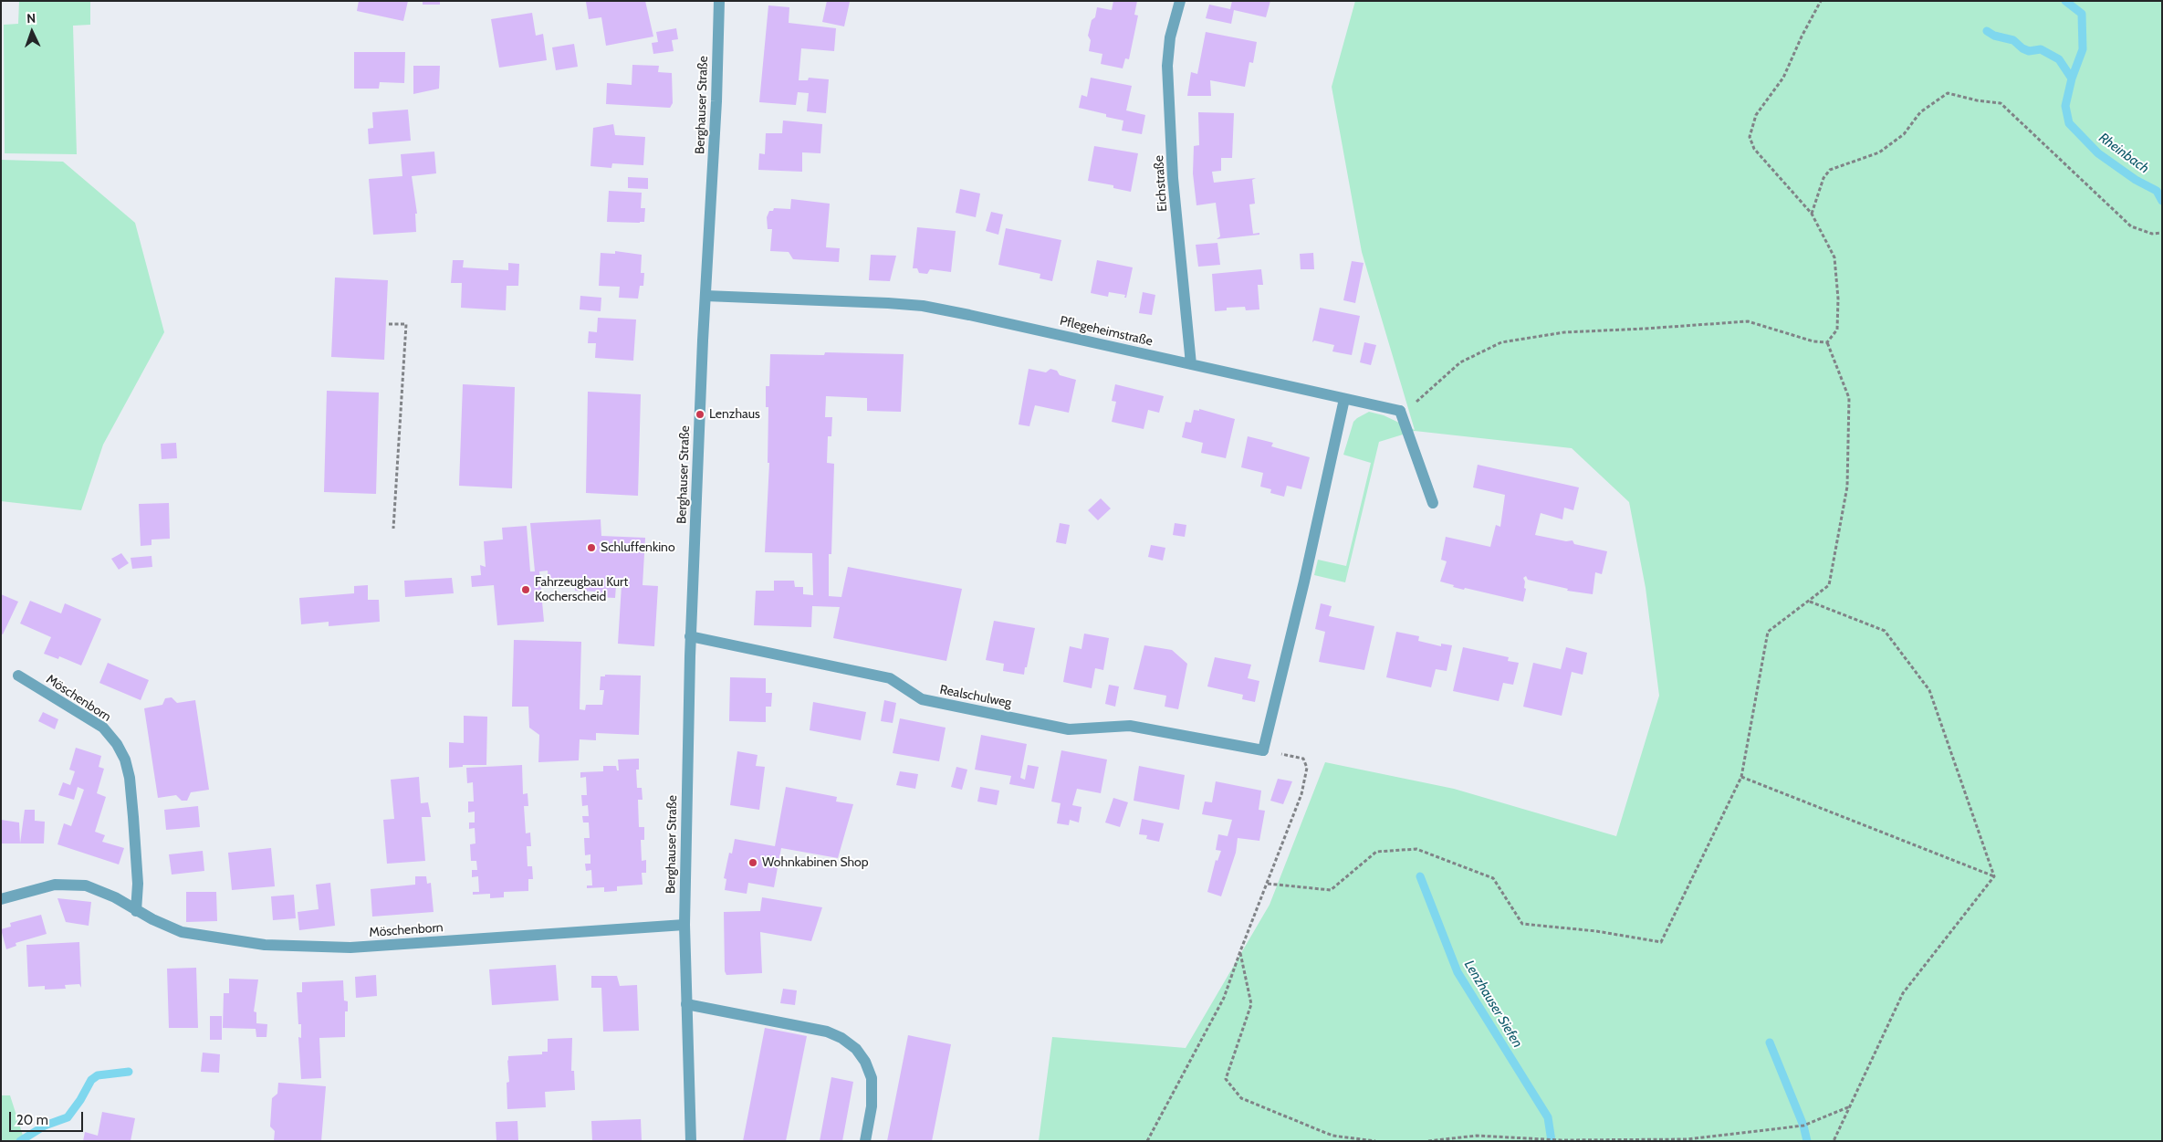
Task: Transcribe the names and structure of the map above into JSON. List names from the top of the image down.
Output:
{
  "streets": {
    "street": [
      "Berghauser Straße",
      "Eichstraße",
      "Pflegeheimstraße",
      "Realschulweg",
      "Möschenborn"
    ]
  },
  "crossings": [
    ["Berghauser Straße", "Pflegeheimstraße"],
    ["Berghauser Straße", "Realschulweg"],
    ["Berghauser Straße", "Möschenborn"],
    ["Eichstraße", "Pflegeheimstraße"]
  ],
  "water": ["Rheinbach", "Lenzhauser Siefen"],
  "places": [
    "Lenzhaus",
    "Schluffenkino",
    "Fahrzeugbau Kurt Kocherscheid",
    "Wohnkabinen Shop"
  ],
  "scale_bar": "20 m",
  "north": "top"
}
